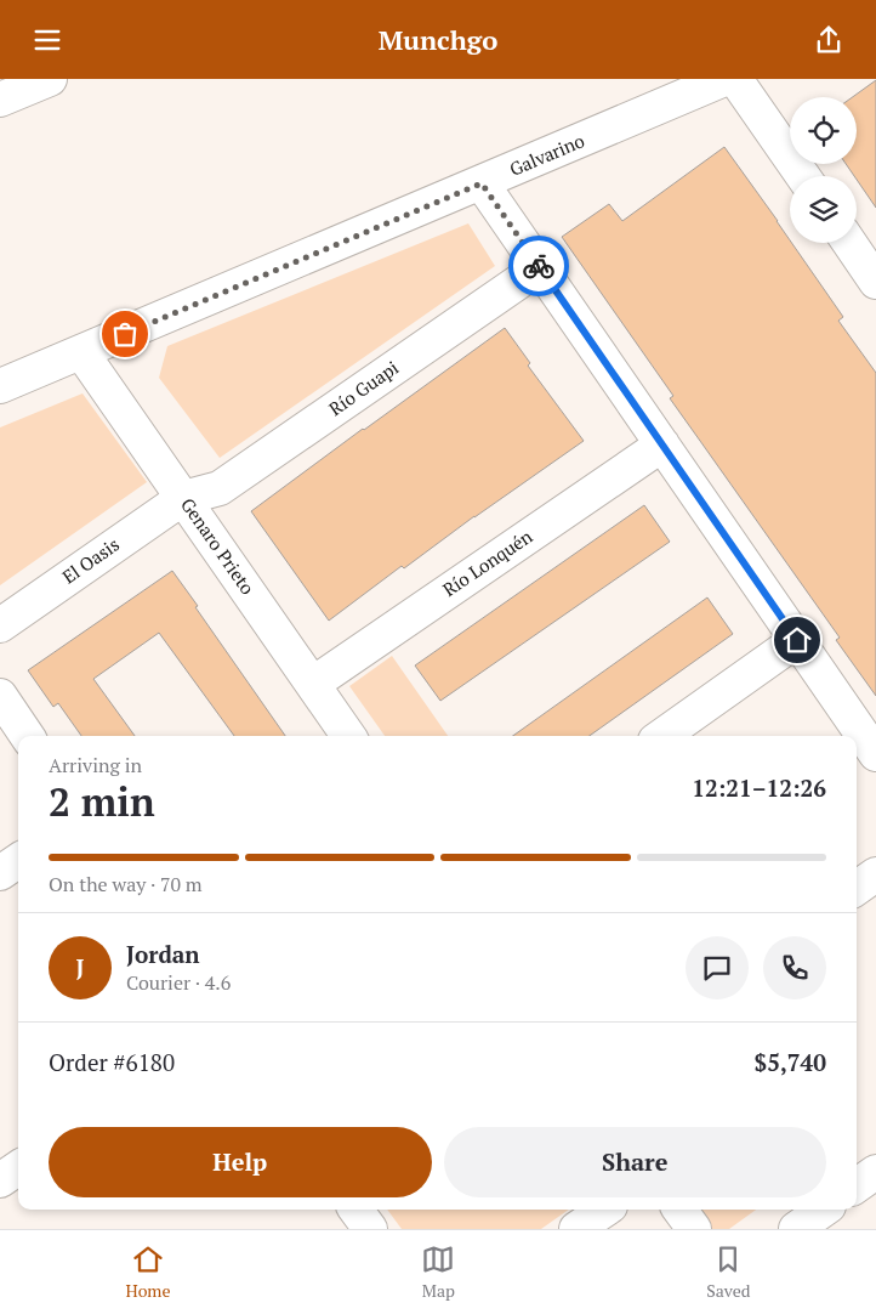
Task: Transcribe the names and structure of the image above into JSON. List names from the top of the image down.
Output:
{
  "streets": {
    "street": [
      "Galvarino",
      "Río Guapi",
      "Genaro Prieto",
      "El Oasis",
      "Río Lonquén"
    ]
  },
  "crossings": [
    ["Galvarino", "Genaro Prieto"],
    ["Río Guapi", "Genaro Prieto"],
    ["Río Guapi", "El Oasis"],
    ["Genaro Prieto", "El Oasis"],
    ["Genaro Prieto", "Río Lonquén"]
  ],
  "page": {
    "header": "Munchgo",
    "heading": ["2 min", "Arriving in", "12:21–12:26"],
    "panel": [
      "Jordan",
      "Courier · 4.6",
      "Order #6180",
      "$5,740"
    ],
    "bar": "On the way · 70 m",
    "round": "J",
    "buttons": ["Help", "Share"],
    "tabs": ["Home", "Map", "Saved"]
  }
}
